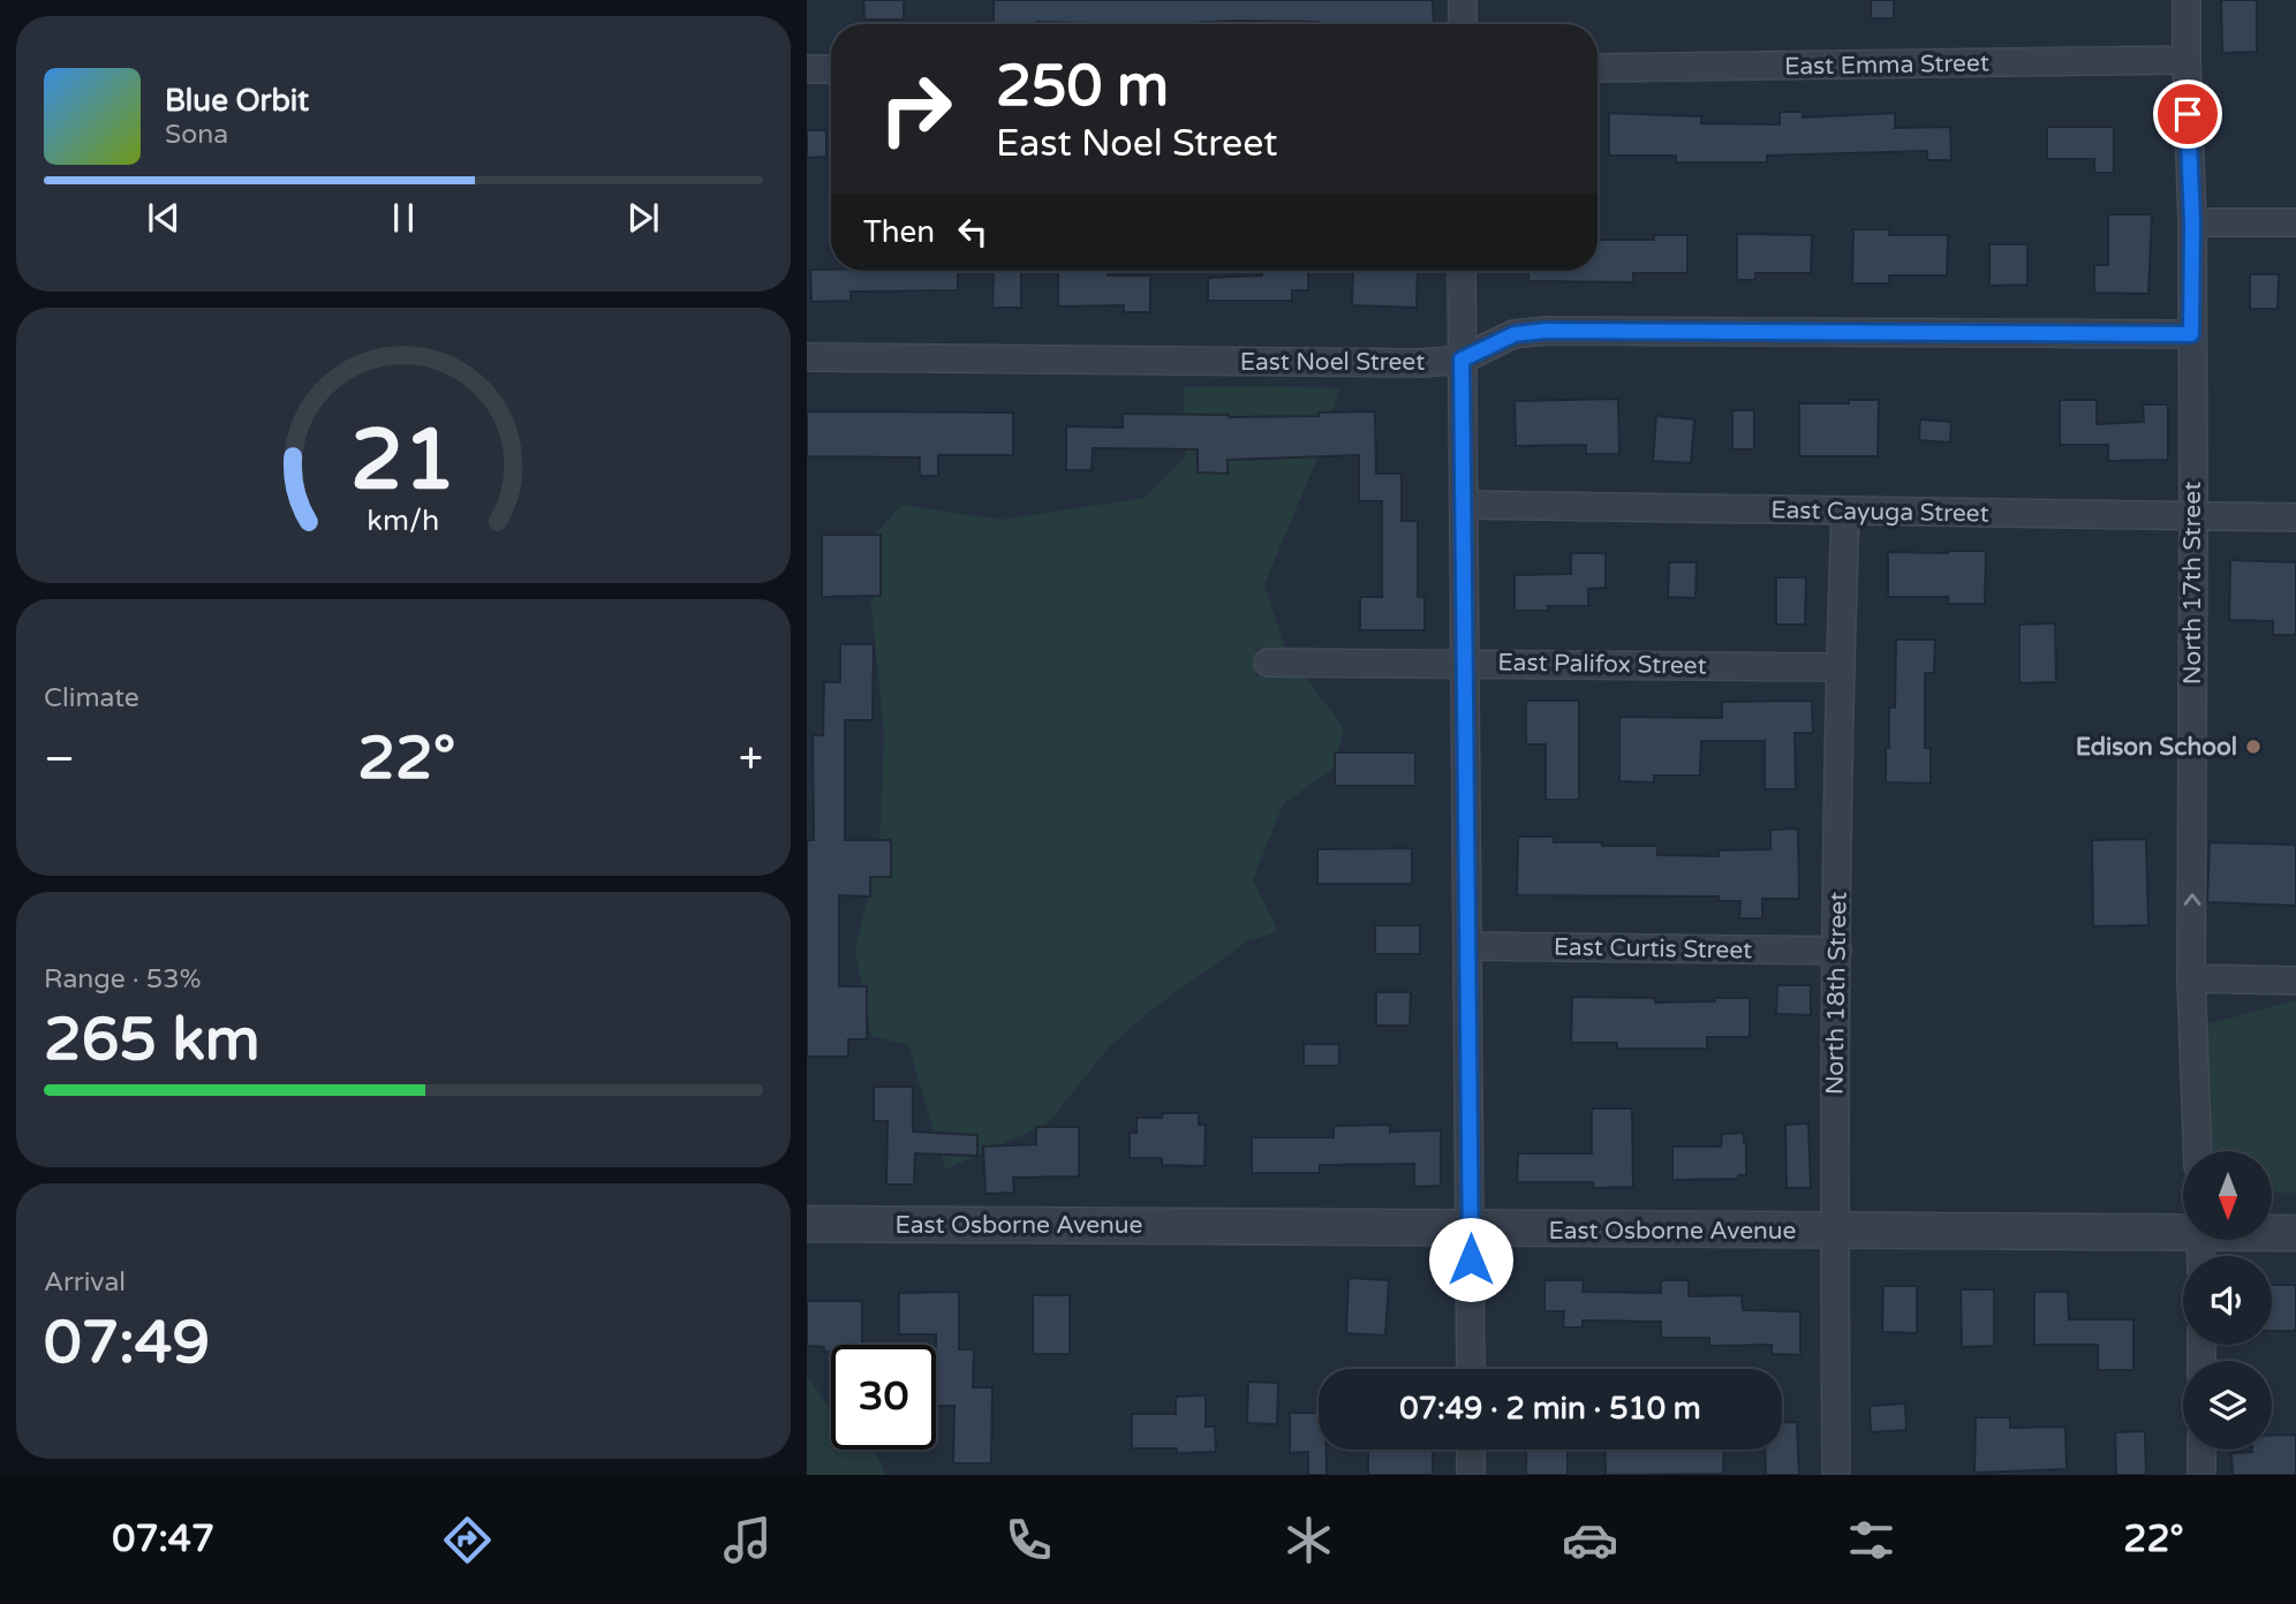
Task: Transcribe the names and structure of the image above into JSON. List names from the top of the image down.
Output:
{
  "streets": {
    "street": [
      "East Emma Street",
      "East Noel Street",
      "East Cayuga Street",
      "North 17th Street",
      "East Palifox Street",
      "East Curtis Street",
      "North 18th Street",
      "East Osborne Avenue"
    ]
  },
  "crossings": [
    ["East Emma Street", "North 17th Street"],
    ["East Noel Street", "North 17th Street"],
    ["East Cayuga Street", "North 17th Street"],
    ["East Cayuga Street", "North 18th Street"],
    ["East Palifox Street", "North 18th Street"],
    ["East Curtis Street", "North 18th Street"],
    ["North 18th Street", "East Osborne Avenue"]
  ],
  "one_way": ["North 17th Street"],
  "places": ["Edison School"],
  "north": "bottom",
  "page": {
    "turn": ["250 m", "East Noel Street"],
    "song": ["Blue Orbit", "Sona"],
    "then": "Then",
    "tile": [
      "Climate",
      ["Range · 53%", "265 km"],
      ["Arrival", "07:49"]
    ],
    "heat": ["−", "22°", "+"],
    "limit": "30",
    "trip": "07:49 · 2 min · 510 m",
    "tabs": ["07:47", "22°"],
    "gauge": ["21", "km/h"]
  }
}
